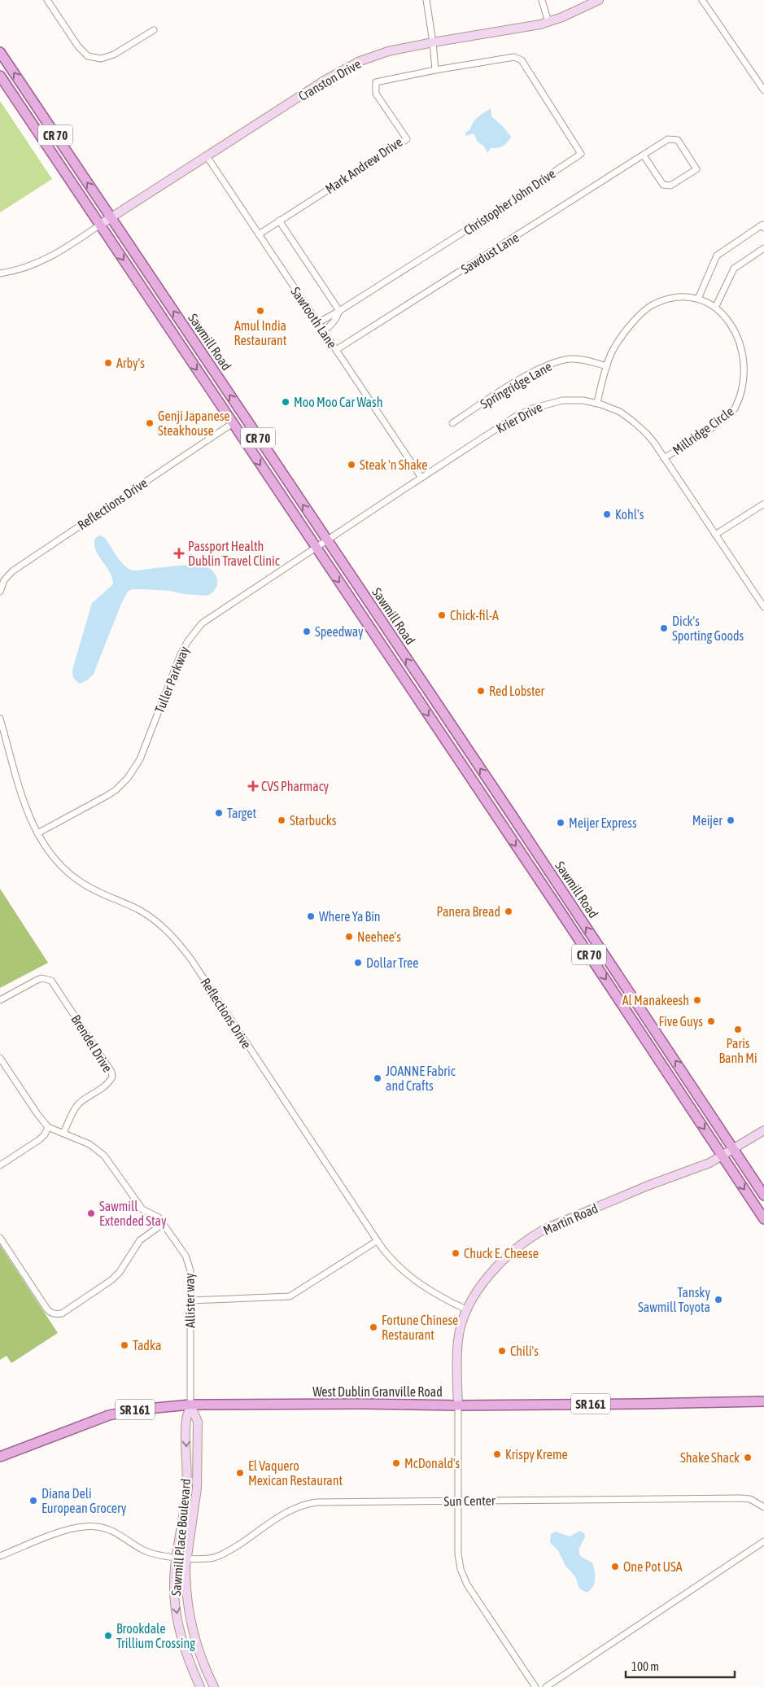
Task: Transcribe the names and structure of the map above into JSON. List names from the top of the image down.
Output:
{
  "streets": {
    "main road": [
      "CR 70",
      "Sawmill Road",
      "West Dublin Granville Road",
      "SR 161"
    ],
    "street": [
      "Cranston Drive",
      "Mark Andrew Drive",
      "Christopher John Drive",
      "Sawdust Lane",
      "Sawtooth Lane",
      "Springridge Lane",
      "Krier Drive",
      "Millridge Circle",
      "Reflections Drive",
      "Tuller Parkway",
      "Brendel Drive",
      "Martin Road",
      "Allister way",
      "Sun Center",
      "Sawmill Place Boulevard"
    ]
  },
  "crossings": [
    ["Cranston Drive", "Sawtooth Lane"],
    ["Cranston Drive", "Sawmill Road"],
    ["Mark Andrew Drive", "Christopher John Drive"],
    ["Mark Andrew Drive", "Sawtooth Lane"],
    ["Christopher John Drive", "Sawtooth Lane"],
    ["Sawdust Lane", "Sawtooth Lane"],
    ["Sawtooth Lane", "Krier Drive"],
    ["Sawmill Road", "Krier Drive"],
    ["Sawmill Road", "Reflections Drive"],
    ["Sawmill Road", "Tuller Parkway"],
    ["Sawmill Road", "Martin Road"],
    ["Krier Drive", "Millridge Circle"],
    ["Krier Drive", "Tuller Parkway"],
    ["Reflections Drive", "Tuller Parkway"],
    ["Reflections Drive", "Martin Road"],
    ["Brendel Drive", "Allister way"],
    ["Martin Road", "West Dublin Granville Road"],
    ["Allister way", "West Dublin Granville Road"],
    ["Allister way", "Sawmill Place Boulevard"],
    ["West Dublin Granville Road", "Sawmill Place Boulevard"],
    ["Sun Center", "Sawmill Place Boulevard"]
  ],
  "places": {
    "other": [
      "Amul India Restaurant",
      "Arby's",
      "Moo Moo Car Wash",
      "Genji Japanese Steakhouse",
      "Steak 'n Shake",
      "Kohl's",
      "Chick-fil-A",
      "Dick's Sporting Goods",
      "Speedway",
      "Red Lobster",
      "Target",
      "Starbucks",
      "Meijer",
      "Meijer Express",
      "Panera Bread",
      "Where Ya Bin",
      "Neehee's",
      "Dollar Tree",
      "Al Manakeesh",
      "Five Guys",
      "Paris Banh Mi",
      "JOANNE Fabric and Crafts",
      "Sawmill Extended Stay",
      "Chuck E. Cheese",
      "Tansky Sawmill Toyota",
      "Fortune Chinese Restaurant",
      "Tadka",
      "Chili's",
      "Krispy Kreme",
      "Shake Shack",
      "McDonald's",
      "El Vaquero Mexican Restaurant",
      "Diana Deli European Grocery",
      "One Pot USA",
      "Brookdale Trillium Crossing"
    ],
    "health": ["Passport Health Dublin Travel Clinic", "CVS Pharmacy"]
  },
  "scale_bar": "100 m"
}
